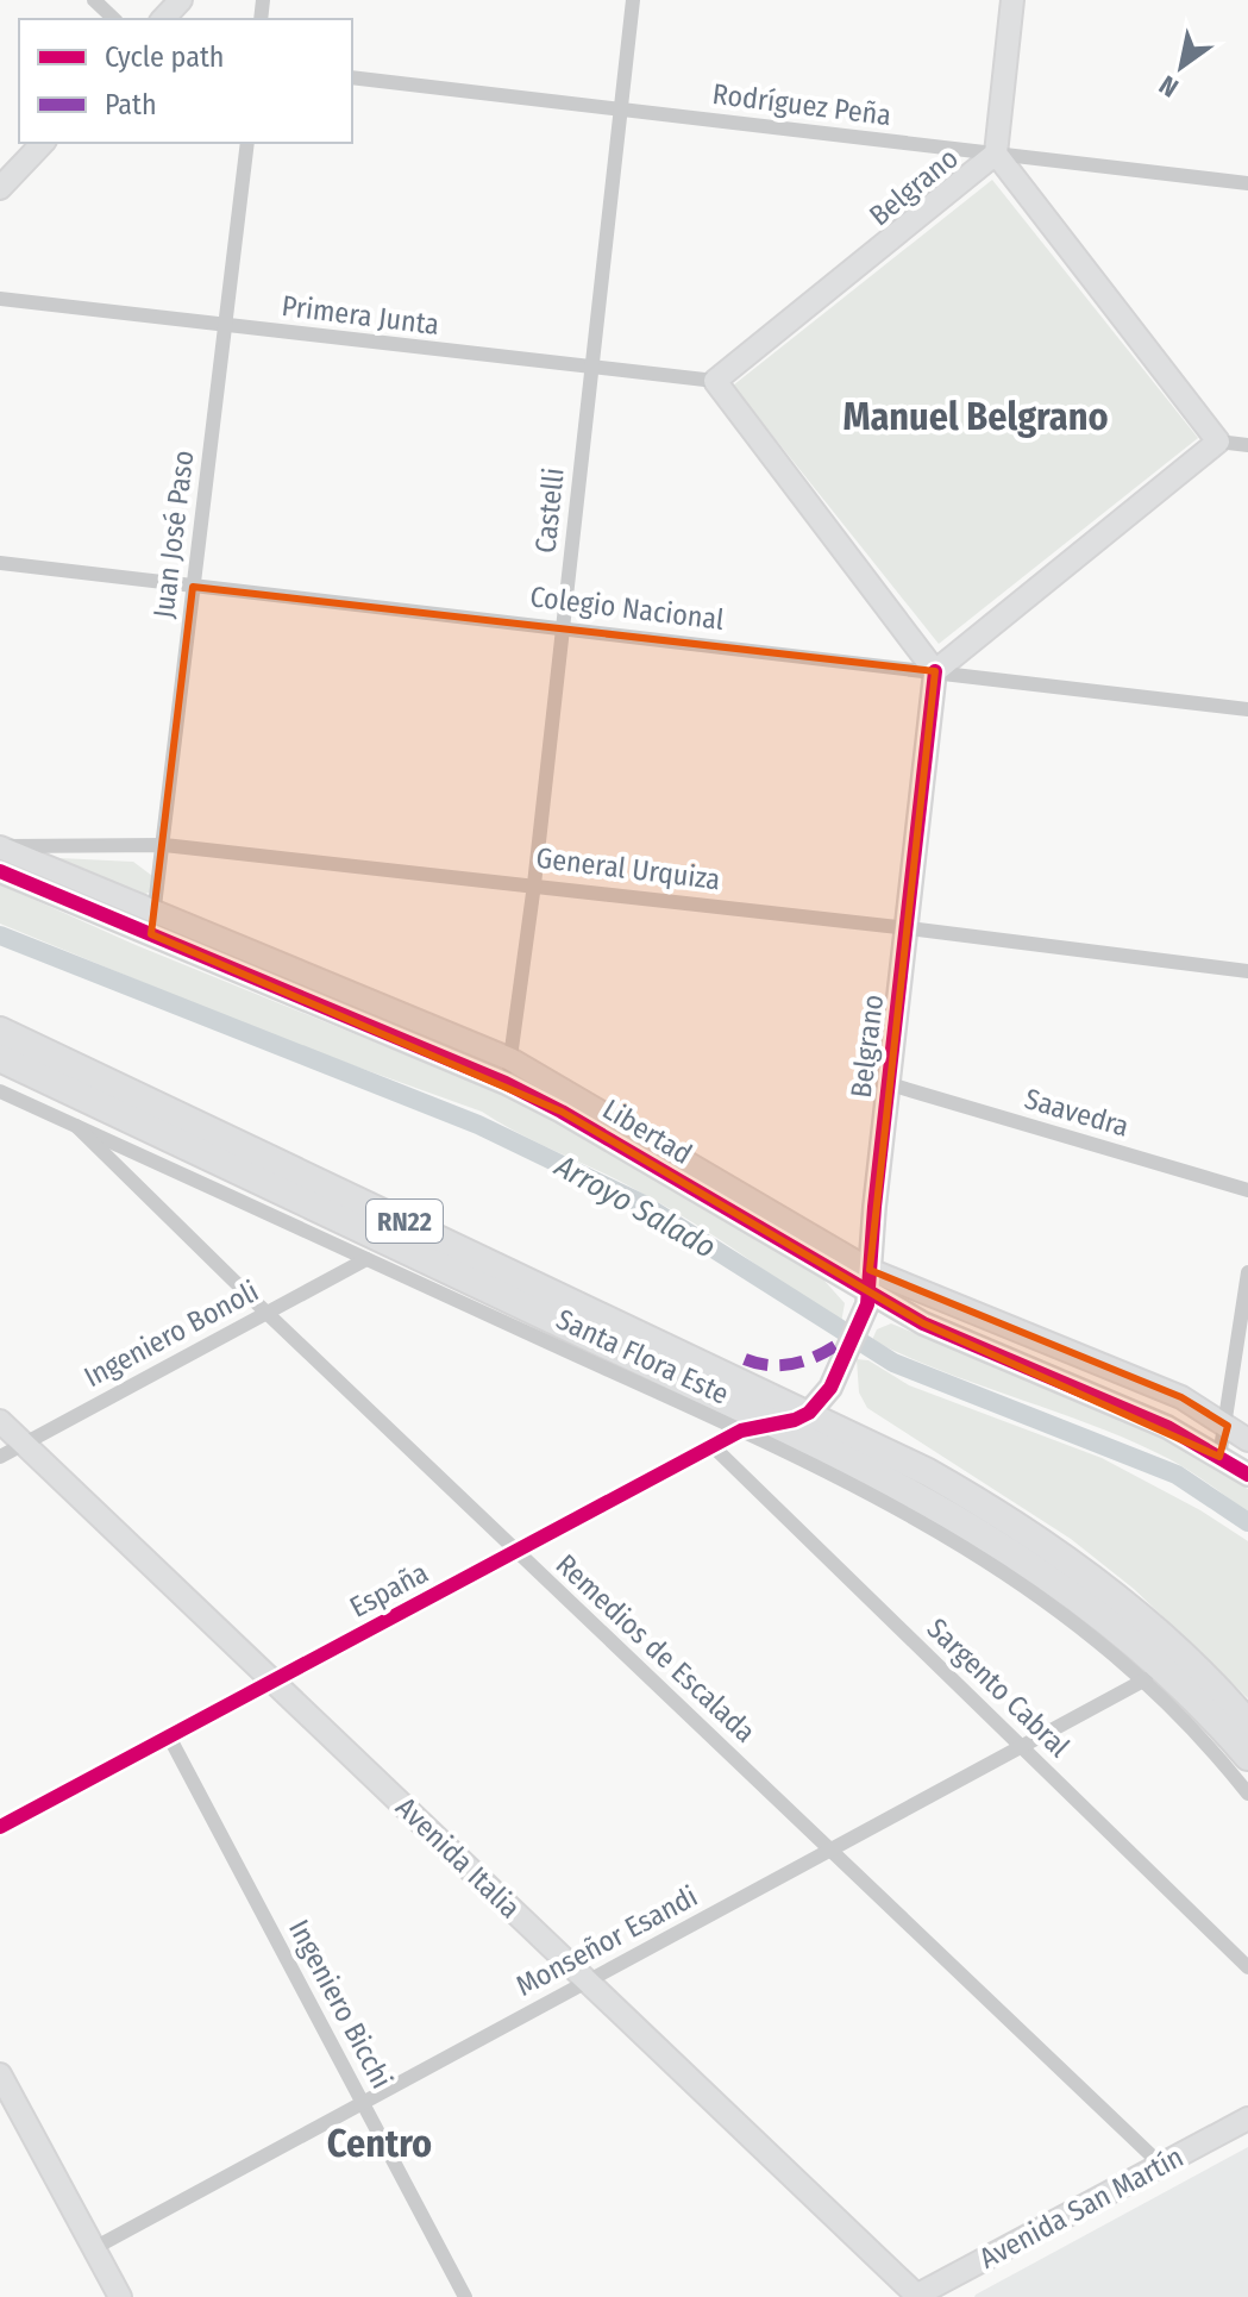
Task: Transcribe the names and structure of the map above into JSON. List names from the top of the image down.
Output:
{
  "streets": {
    "highway": ["RN22"],
    "street": [
      "Rodríguez Peña",
      "Belgrano",
      "Primera Junta",
      "Castelli",
      "Juan José Paso",
      "Colegio Nacional",
      "General Urquiza",
      "Saavedra",
      "Libertad",
      "Ingeniero Bonoli",
      "Santa Flora Este",
      "España",
      "Remedios de Escalada",
      "Sargento Cabral",
      "Avenida Italia",
      "Monseñor Esandi",
      "Ingeniero Bicchi",
      "Avenida San Martín"
    ]
  },
  "crossings": [
    ["Rodríguez Peña", "Belgrano"],
    ["Rodríguez Peña", "Castelli"],
    ["Belgrano", "Primera Junta"],
    ["Belgrano", "Colegio Nacional"],
    ["Belgrano", "General Urquiza"],
    ["Belgrano", "Saavedra"],
    ["Belgrano", "Libertad"],
    ["Belgrano", "RN22"],
    ["Belgrano", "España"],
    ["Primera Junta", "Castelli"],
    ["Primera Junta", "Juan José Paso"],
    ["Castelli", "Colegio Nacional"],
    ["Castelli", "General Urquiza"],
    ["Castelli", "Libertad"],
    ["Juan José Paso", "Colegio Nacional"],
    ["Juan José Paso", "General Urquiza"],
    ["Juan José Paso", "Libertad"],
    ["General Urquiza", "Libertad"],
    ["RN22", "España"],
    ["Ingeniero Bonoli", "Santa Flora Este"],
    ["Ingeniero Bonoli", "Remedios de Escalada"],
    ["Ingeniero Bonoli", "Avenida Italia"],
    ["Santa Flora Este", "España"],
    ["Santa Flora Este", "Remedios de Escalada"],
    ["Santa Flora Este", "Monseñor Esandi"],
    ["España", "Remedios de Escalada"],
    ["España", "Sargento Cabral"],
    ["España", "Avenida Italia"],
    ["España", "Ingeniero Bicchi"],
    ["Remedios de Escalada", "Monseñor Esandi"],
    ["Remedios de Escalada", "Avenida San Martín"],
    ["Sargento Cabral", "Monseñor Esandi"],
    ["Avenida Italia", "Monseñor Esandi"],
    ["Avenida Italia", "Avenida San Martín"],
    ["Monseñor Esandi", "Ingeniero Bicchi"]
  ],
  "districts": ["Manuel Belgrano", "Centro"],
  "water": ["Arroyo Salado"],
  "legend": ["Cycle path", "Path"],
  "north": "bottom left"
}
